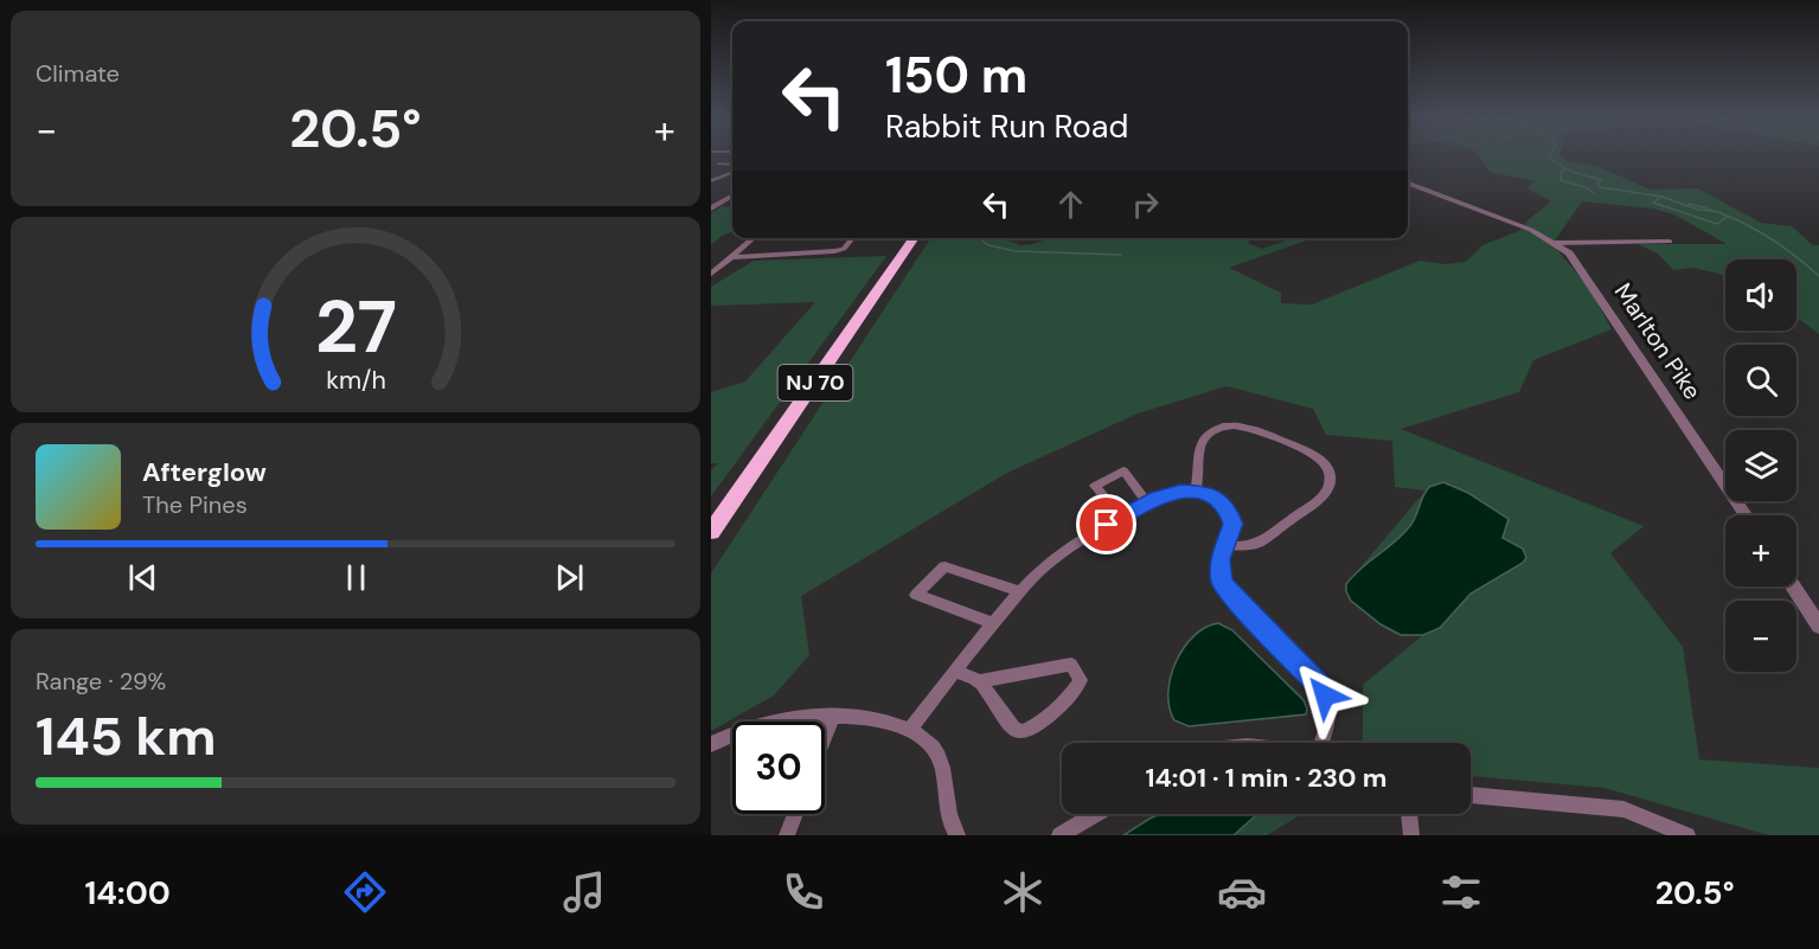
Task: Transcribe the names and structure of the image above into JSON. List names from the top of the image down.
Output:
{
  "streets": {
    "highway": ["NJ 70"],
    "street": ["Marlton Pike"]
  },
  "page": {
    "tile": [
      "Climate",
      ["Range · 29%", "145 km"]
    ],
    "turn": ["150 m", "Rabbit Run Road"],
    "heat": ["−", "20.5°", "+"],
    "map_buttons": ["+", "−"],
    "song": ["Afterglow", "The Pines"],
    "limit": "30",
    "trip": "14:01 · 1 min · 230 m",
    "tabs": ["14:00", "20.5°"],
    "gauge": ["27", "km/h"]
  }
}
